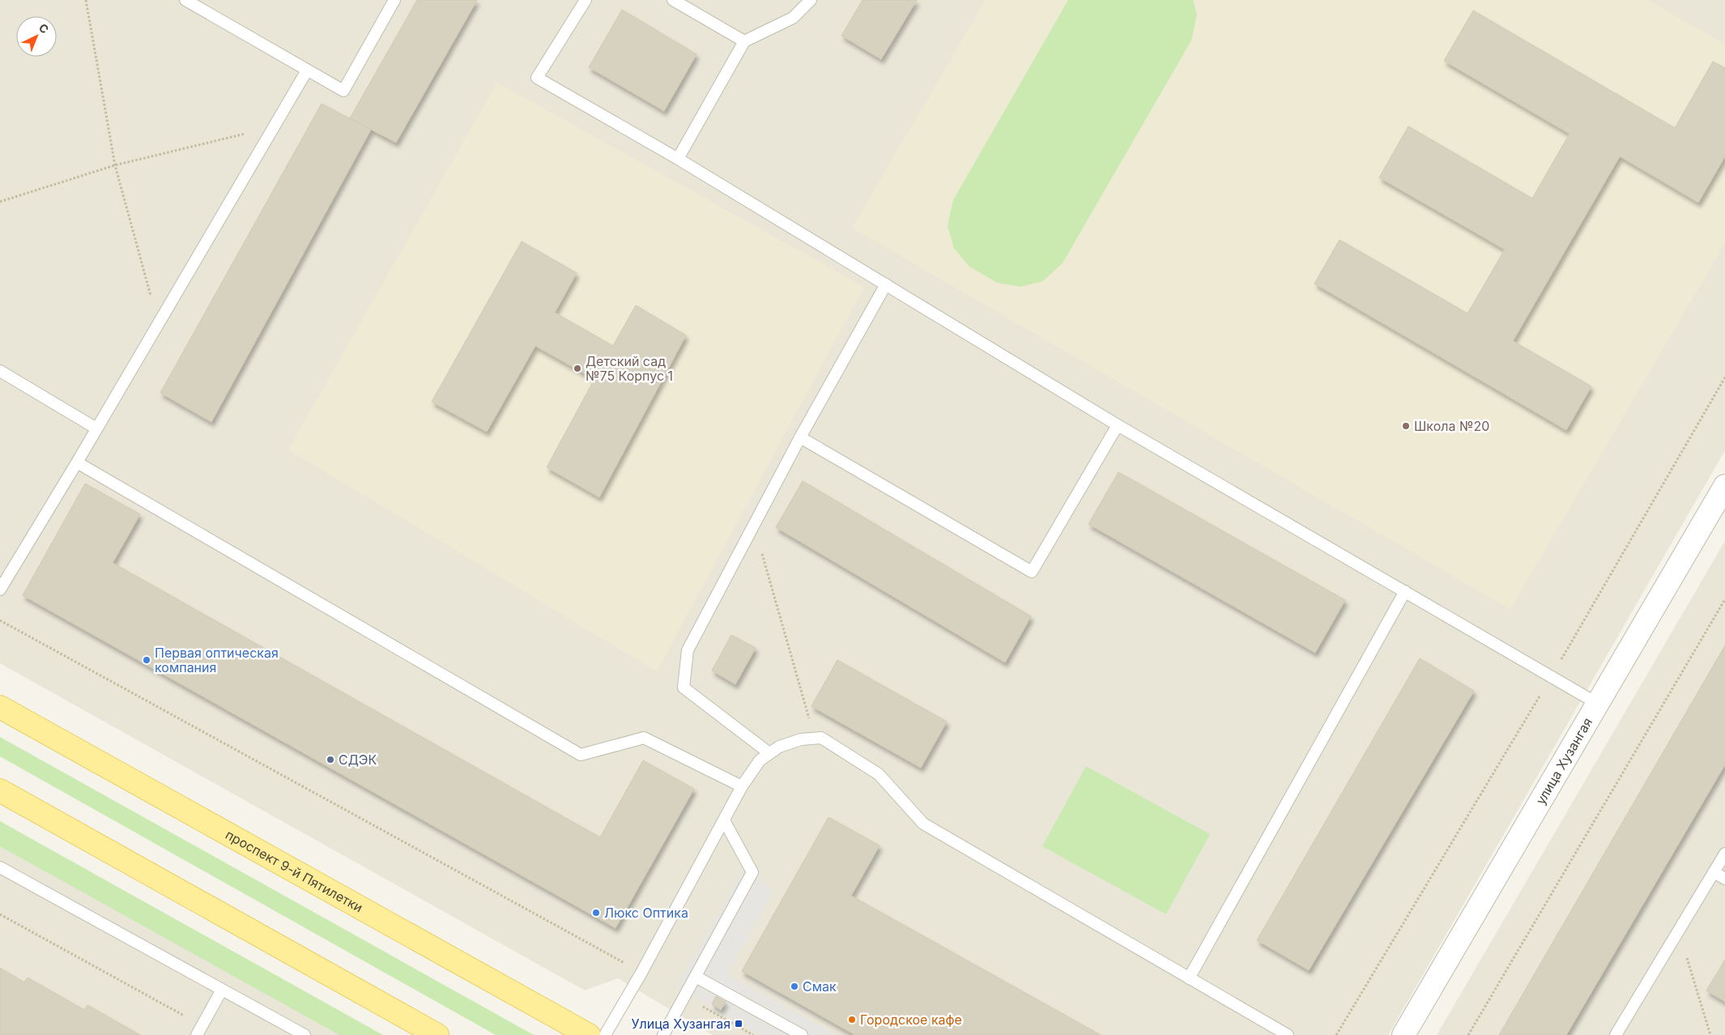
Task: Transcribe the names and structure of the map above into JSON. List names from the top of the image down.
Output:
{
  "streets": {
    "main road": ["проспект 9-й Пятилетки"],
    "street": ["улица Хузангая"]
  },
  "places": {
    "other": [
      "Детский сад №75 Корпус 1",
      "Школа №20",
      "Первая оптическая компания",
      "СДЭК",
      "Люкс Оптика",
      "Смак",
      "Городское кафе"
    ],
    "transit": ["Улица Хузангая"]
  },
  "north": "top right"
}
